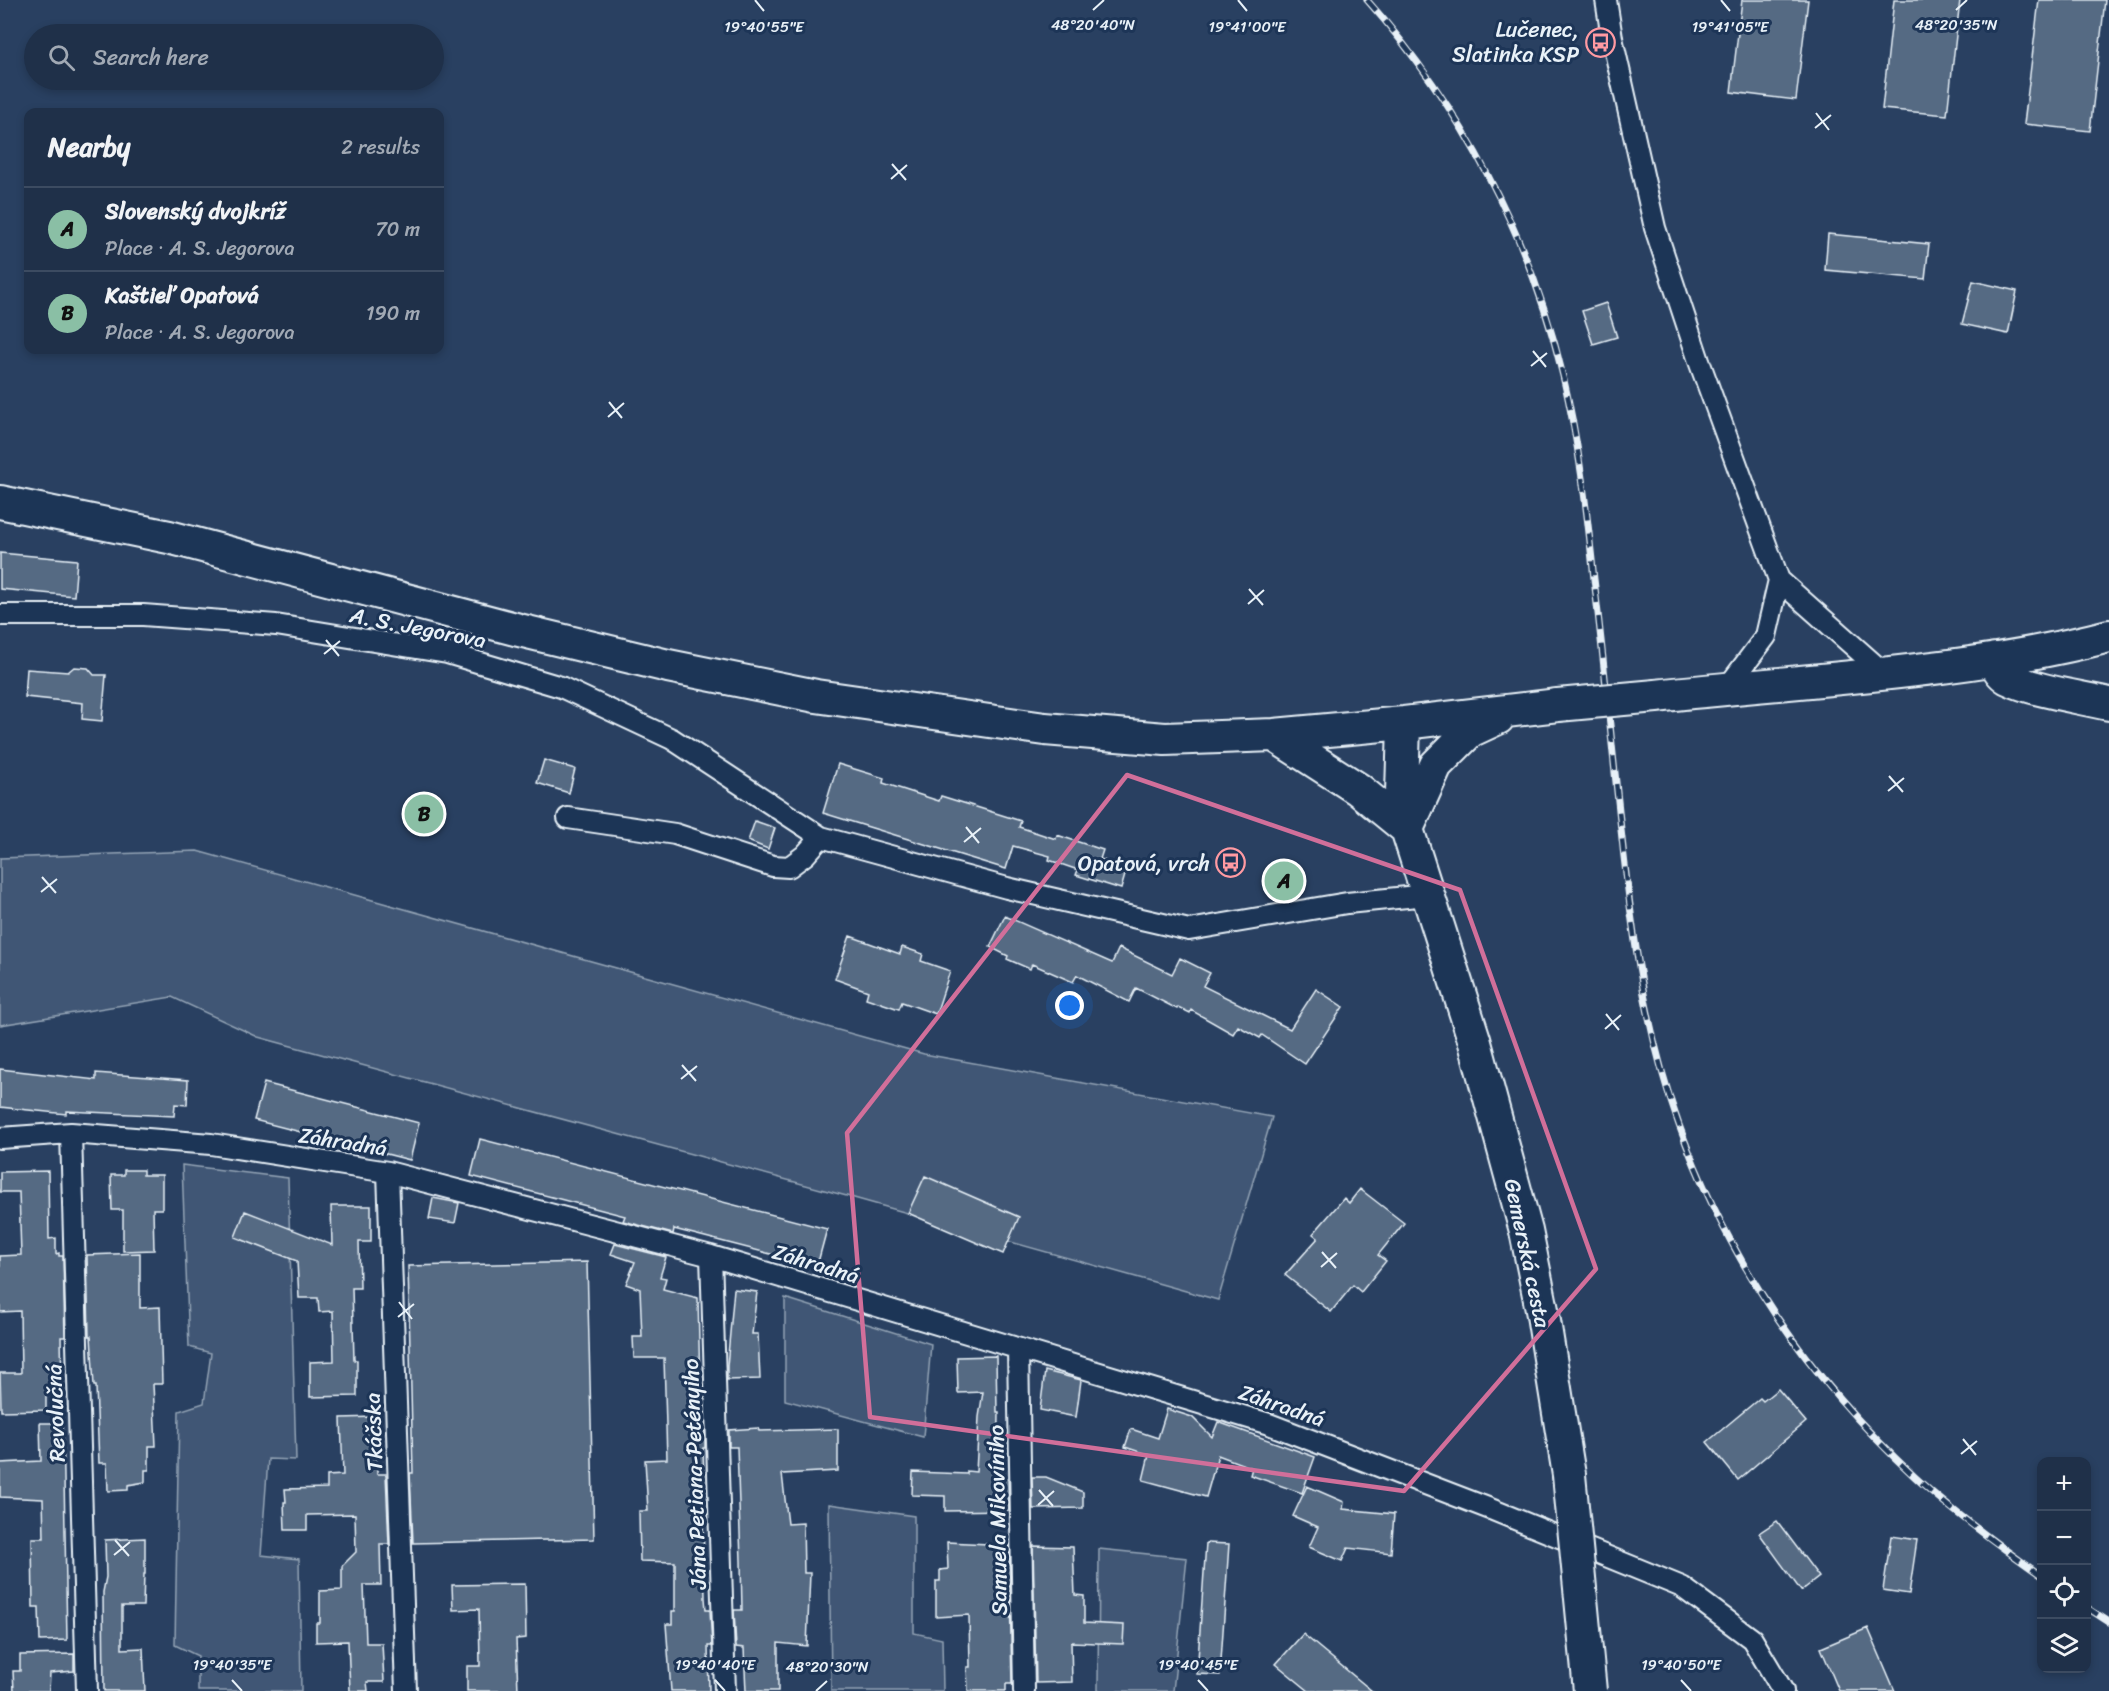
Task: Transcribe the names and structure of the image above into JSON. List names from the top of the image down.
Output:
{
  "streets": {
    "main road": ["Gemerská cesta"],
    "street": [
      "A. S. Jegorova",
      "Záhradná",
      "Revolučná",
      "Tkáčska",
      "Jána Petiana-Petényiho",
      "Samuela Mikovíniho"
    ]
  },
  "crossings": [
    ["A. S. Jegorova", "Gemerská cesta"],
    ["Záhradná", "Revolučná"],
    ["Záhradná", "Tkáčska"],
    ["Záhradná", "Jána Petiana-Petényiho"],
    ["Záhradná", "Samuela Mikovíniho"]
  ],
  "places": {
    "bus stop": ["Lučenec, Slatinka KSP", "Opatová, vrch"]
  },
  "page": {
    "search": "Search here",
    "heading": ["Nearby", "2 results"],
    "list": [
      {
        "mark": "A",
        "name": "Slovenský dvojkríž",
        "note": "Place · A. S. Jegorova",
        "value": "70 m"
      },
      {
        "mark": "B",
        "name": "Kaštieľ Opatová",
        "note": "Place · A. S. Jegorova",
        "value": "190 m"
      }
    ],
    "pins": ["B", "A"],
    "map_buttons": ["+", "−"]
  },
  "coordinates": [
    "48°20'40\"N",
    "48°20'35\"N",
    "19°40'55\"E",
    "19°41'05\"E",
    "19°41'00\"E",
    "19°40'35\"E",
    "19°40'40\"E",
    "19°40'45\"E",
    "19°40'50\"E",
    "48°20'30\"N"
  ]
}
